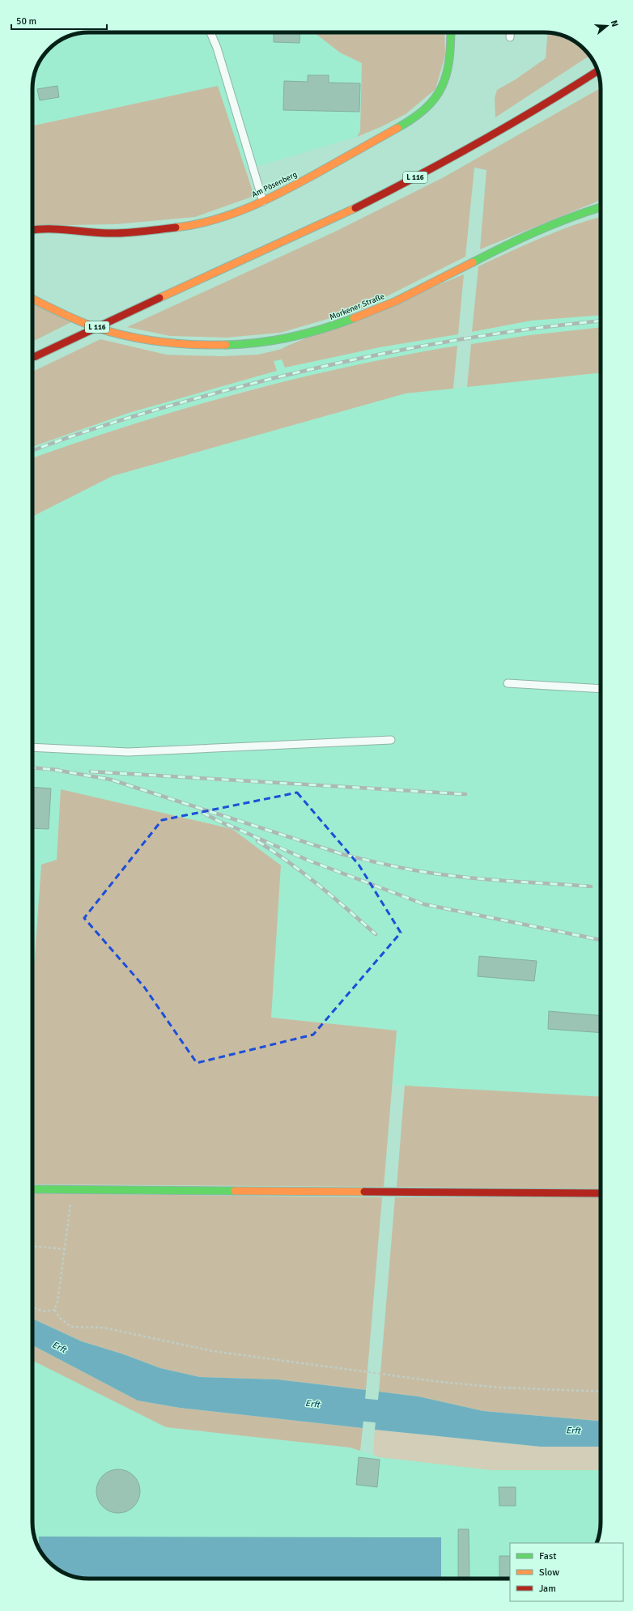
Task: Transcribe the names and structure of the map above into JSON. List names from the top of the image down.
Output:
{
  "streets": {
    "street": ["L 116", "Am Pösenberg", "Morkener Straße"]
  },
  "water": ["Erft"],
  "legend": ["Fast", "Slow", "Jam"],
  "scale_bar": "50 m",
  "north": "right"
}
